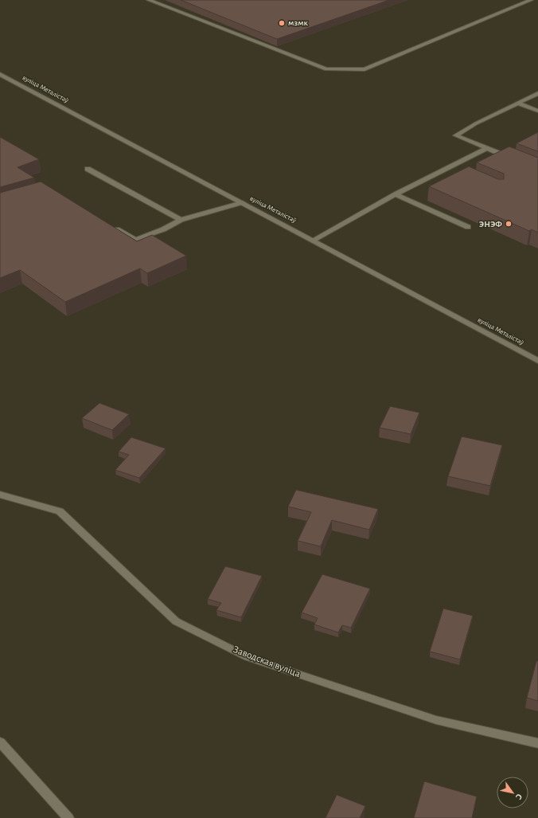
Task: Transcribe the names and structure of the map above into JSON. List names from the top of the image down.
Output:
{
  "streets": {
    "street": ["вуліца Металістаў", "Заводская вуліца"]
  },
  "places": ["МЗМК", "ЭНЭФ"],
  "north": "bottom right"
}
